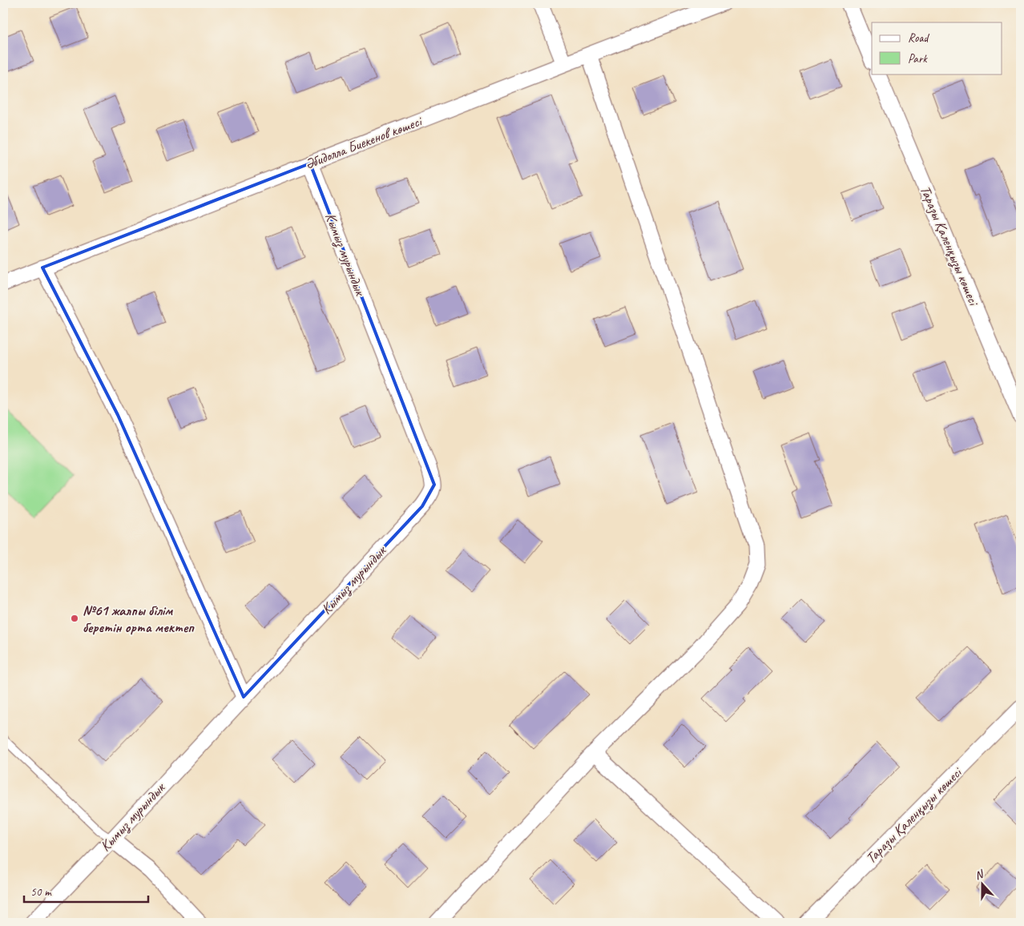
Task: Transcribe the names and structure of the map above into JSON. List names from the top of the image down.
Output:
{
  "streets": {
    "street": ["Әбидолла Биекенов көшесі", "Таразы Қаленқызы көшесі", "Кымыз мурындык"]
  },
  "crossings": [
    ["Әбидолла Биекенов көшесі", "Кымыз мурындык"]
  ],
  "places": ["№61 жалпы білім беретін орта мектеп"],
  "legend": ["Road", "Park"],
  "scale_bar": "50 m",
  "north": "top"
}
